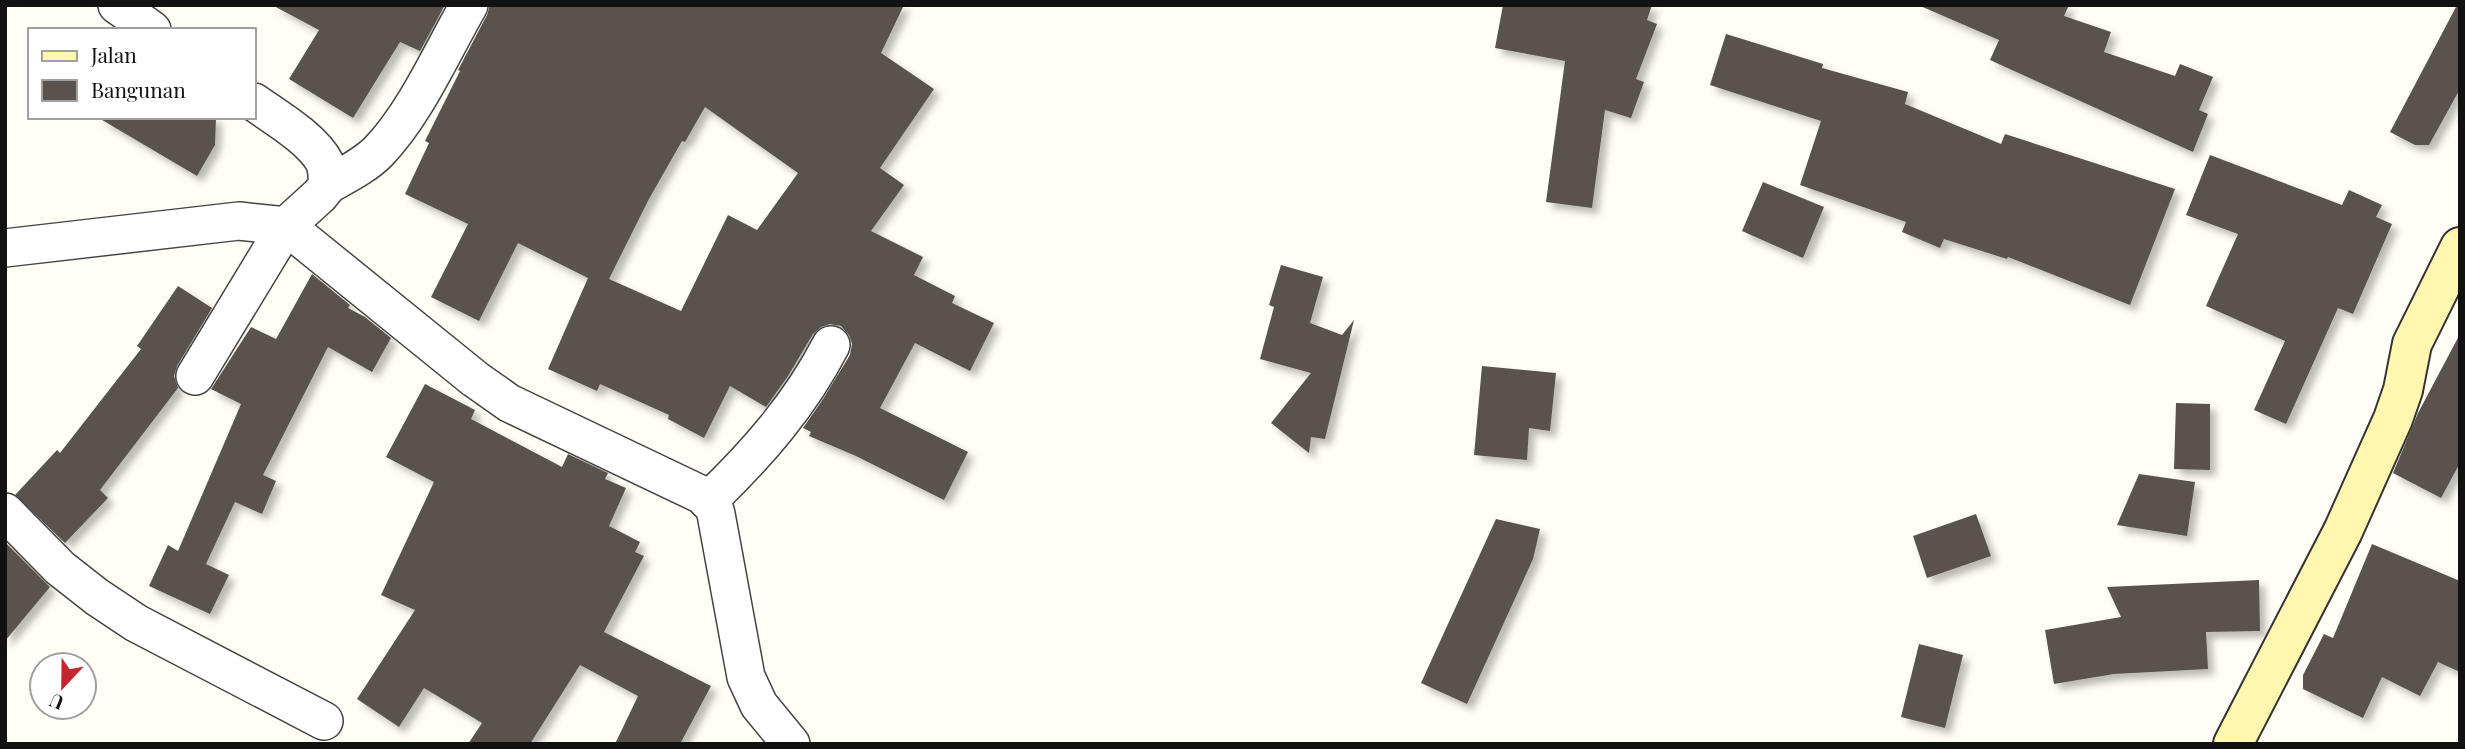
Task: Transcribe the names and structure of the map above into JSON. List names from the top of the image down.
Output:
{
  "legend": ["Jalan", "Bangunan"],
  "north": "bottom"
}
